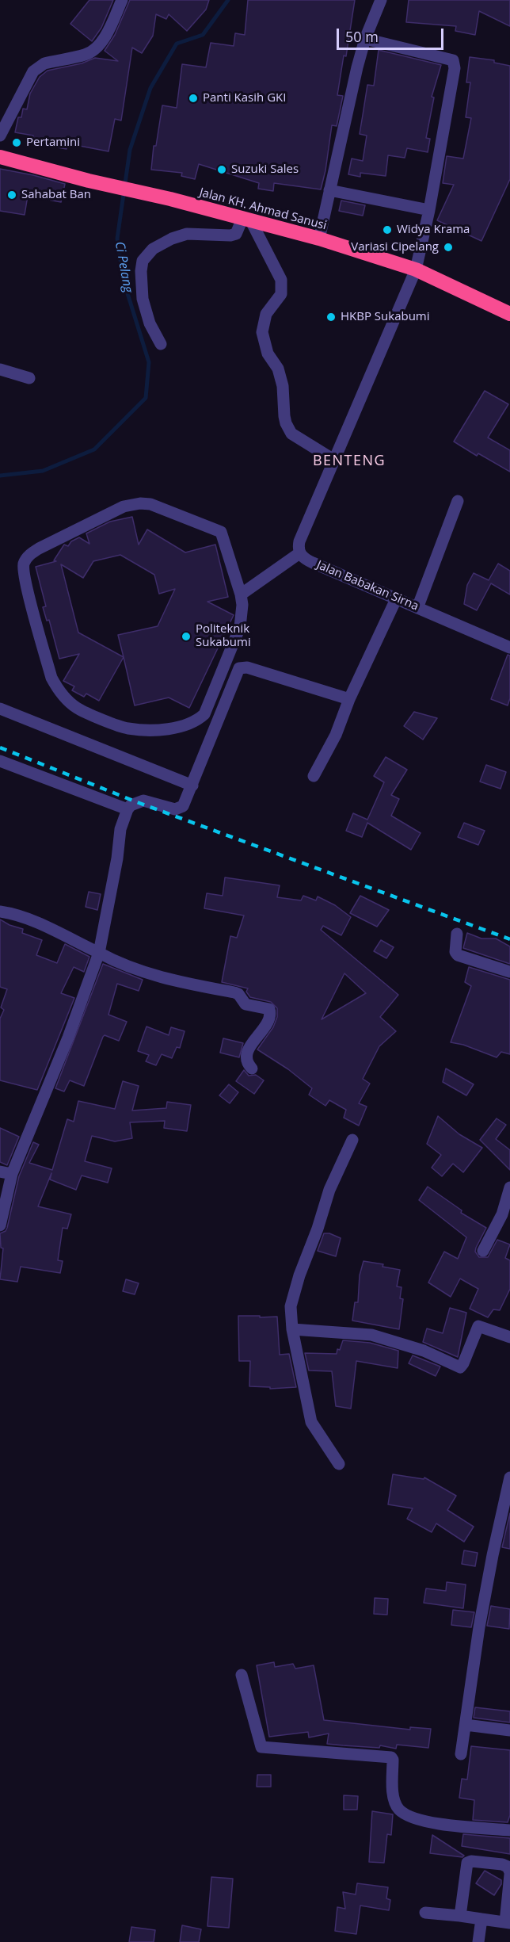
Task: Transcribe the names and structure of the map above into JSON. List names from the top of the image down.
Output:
{
  "streets": {
    "highway": ["Jalan KH. Ahmad Sanusi"],
    "street": ["Jalan Babakan Sirna"]
  },
  "districts": ["BENTENG"],
  "water": ["Ci Pelang"],
  "places": [
    "Panti Kasih GKI",
    "Pertamini",
    "Suzuki Sales",
    "Sahabat Ban",
    "Widya Krama",
    "Variasi Cipelang",
    "HKBP Sukabumi",
    "Politeknik Sukabumi"
  ],
  "scale_bar": "50 m"
}
